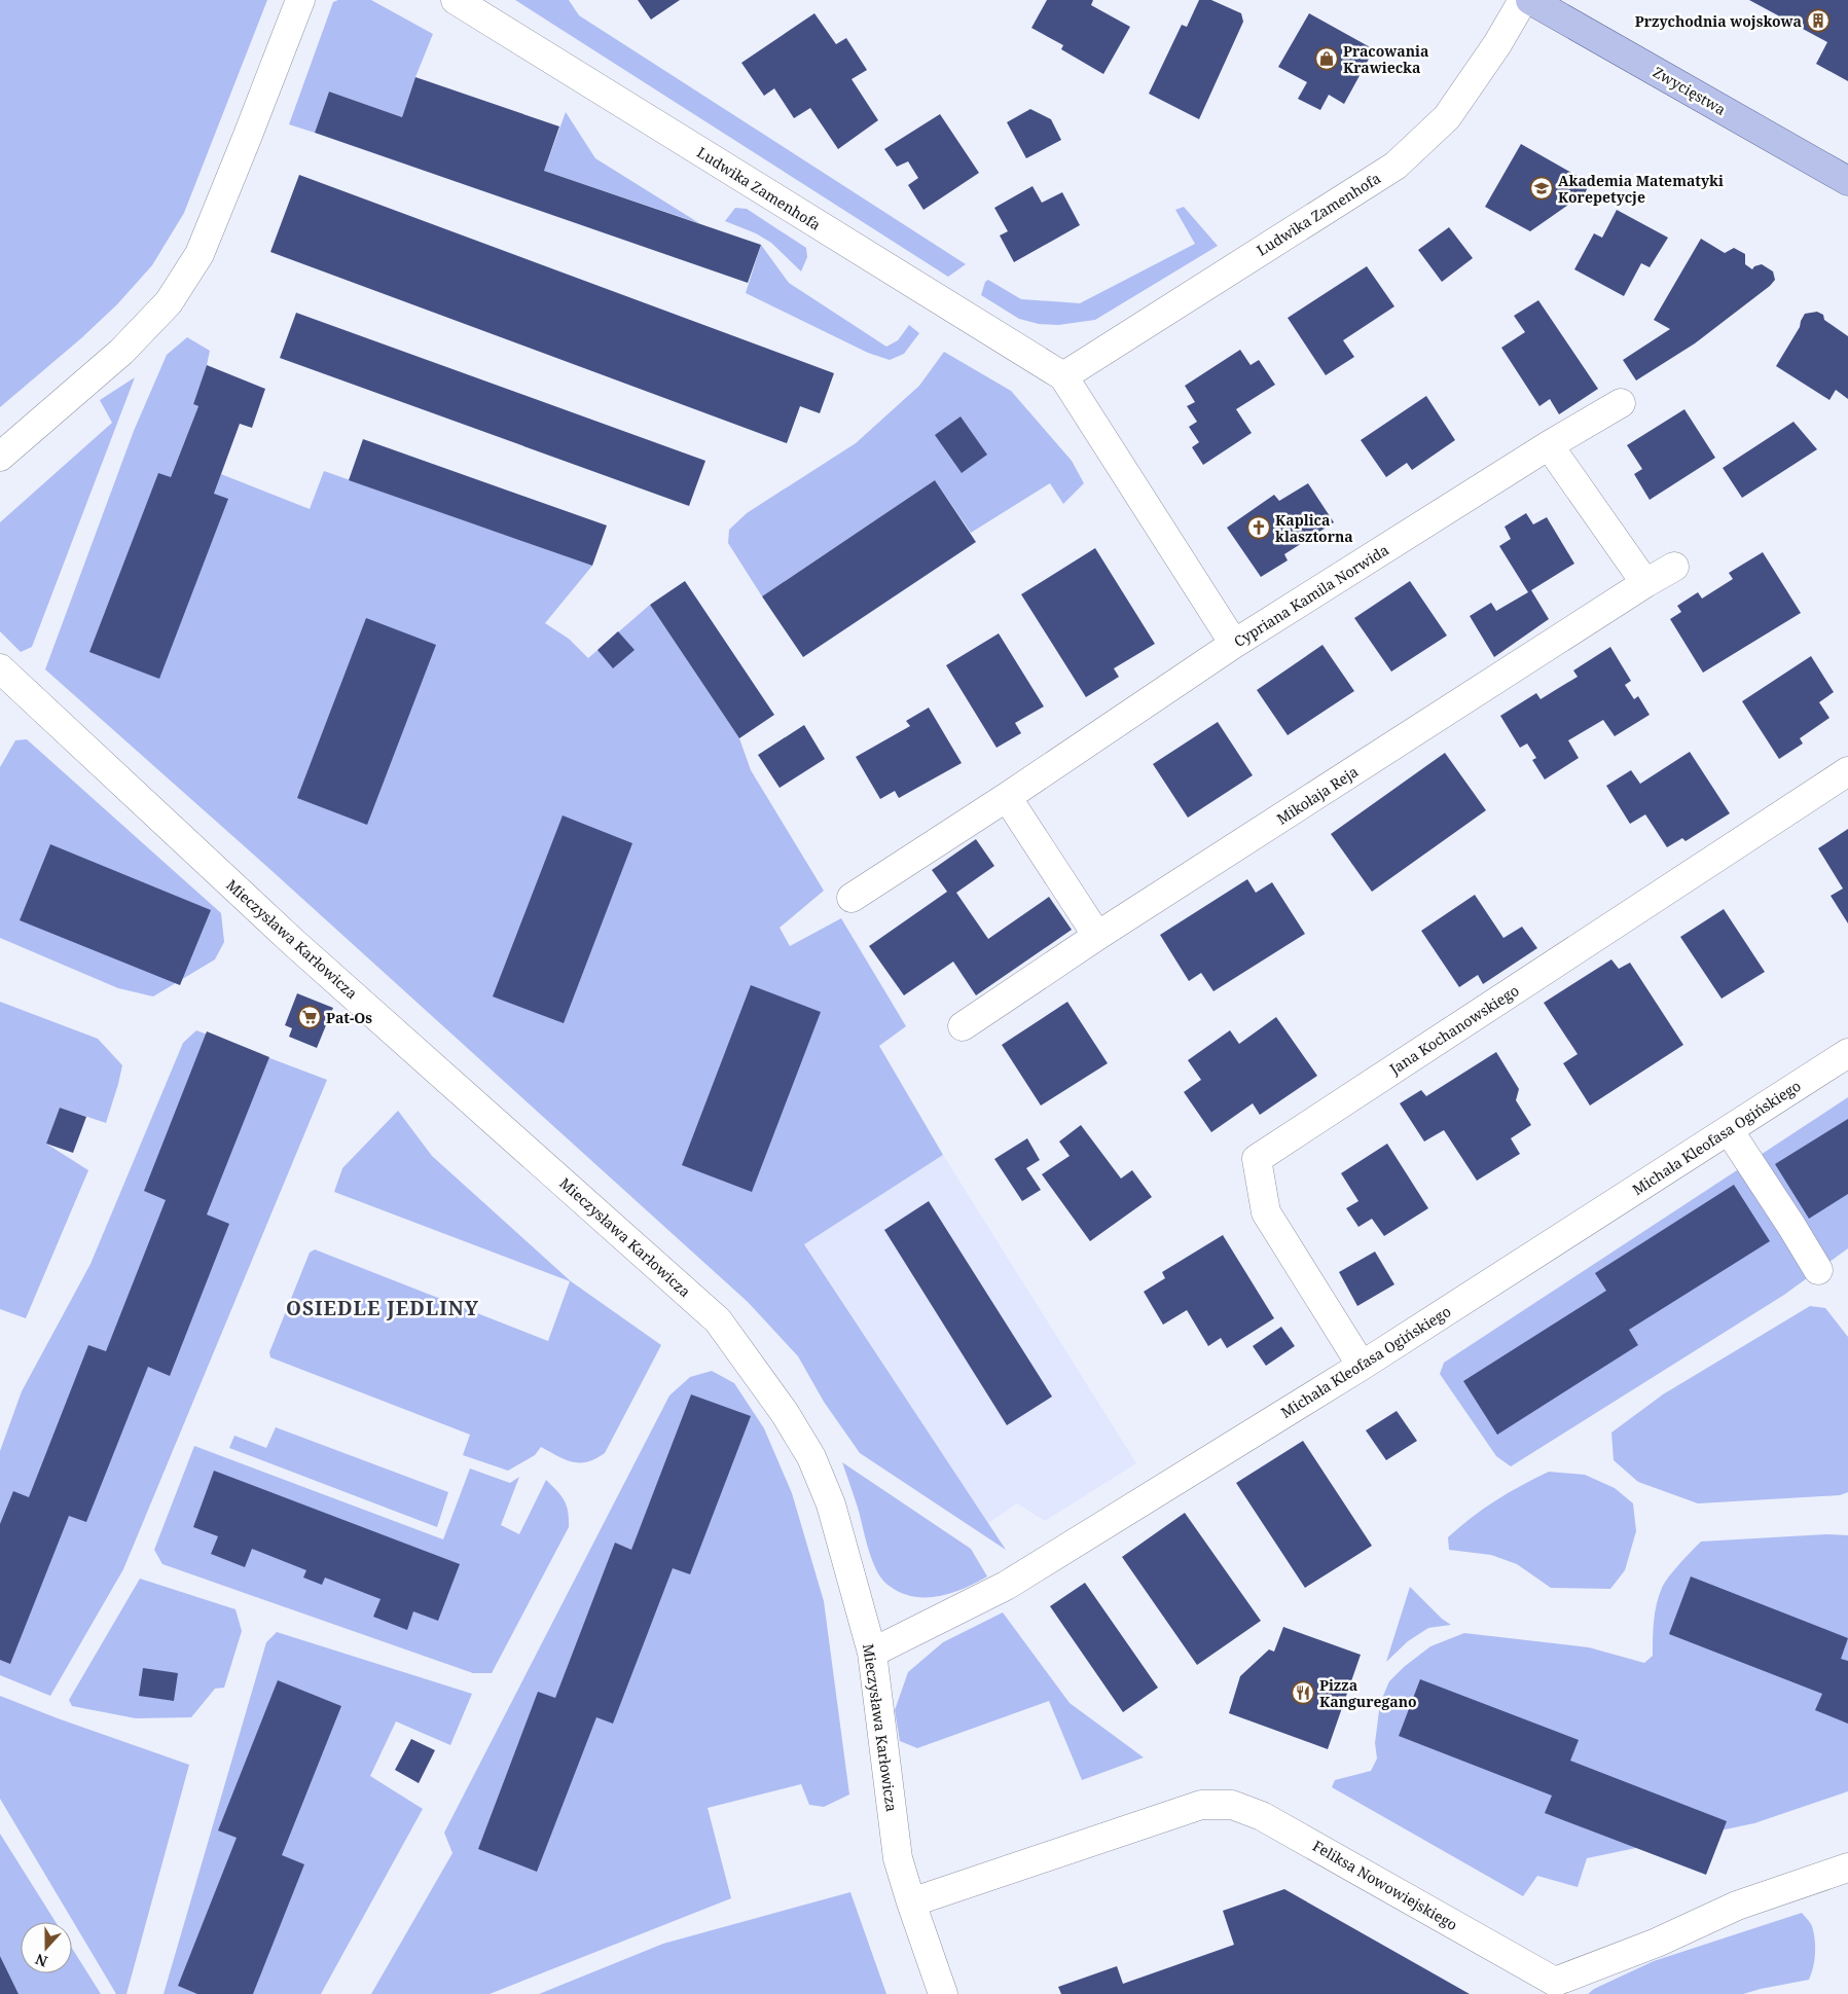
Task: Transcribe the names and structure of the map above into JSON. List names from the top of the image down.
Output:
{
  "streets": {
    "main road": ["Zwycięstwa"],
    "street": [
      "Ludwika Zamenhofa",
      "Cypriana Kamila Norwida",
      "Mikołaja Reja",
      "Mieczysława Karłowicza",
      "Jana Kochanowskiego",
      "Michała Kleofasa Ogińskiego",
      "Feliksa Nowowiejskiego"
    ]
  },
  "crossings": [
    ["Ludwika Zamenhofa", "Cypriana Kamila Norwida"],
    ["Mieczysława Karłowicza", "Michała Kleofasa Ogińskiego"],
    ["Mieczysława Karłowicza", "Feliksa Nowowiejskiego"],
    ["Jana Kochanowskiego", "Michała Kleofasa Ogińskiego"]
  ],
  "districts": ["OSIEDLE JEDLINY"],
  "places": {
    "building": ["Przychodnia wojskowa"],
    "shop": ["Pracowania Krawiecka"],
    "school or university": ["Akademia Matematyki Korepetycje"],
    "church": ["Kaplica klasztorna"],
    "supermarket": ["Pat-Os"],
    "restaurant": ["Pizza Kanguregano"]
  },
  "north": "bottom"
}
